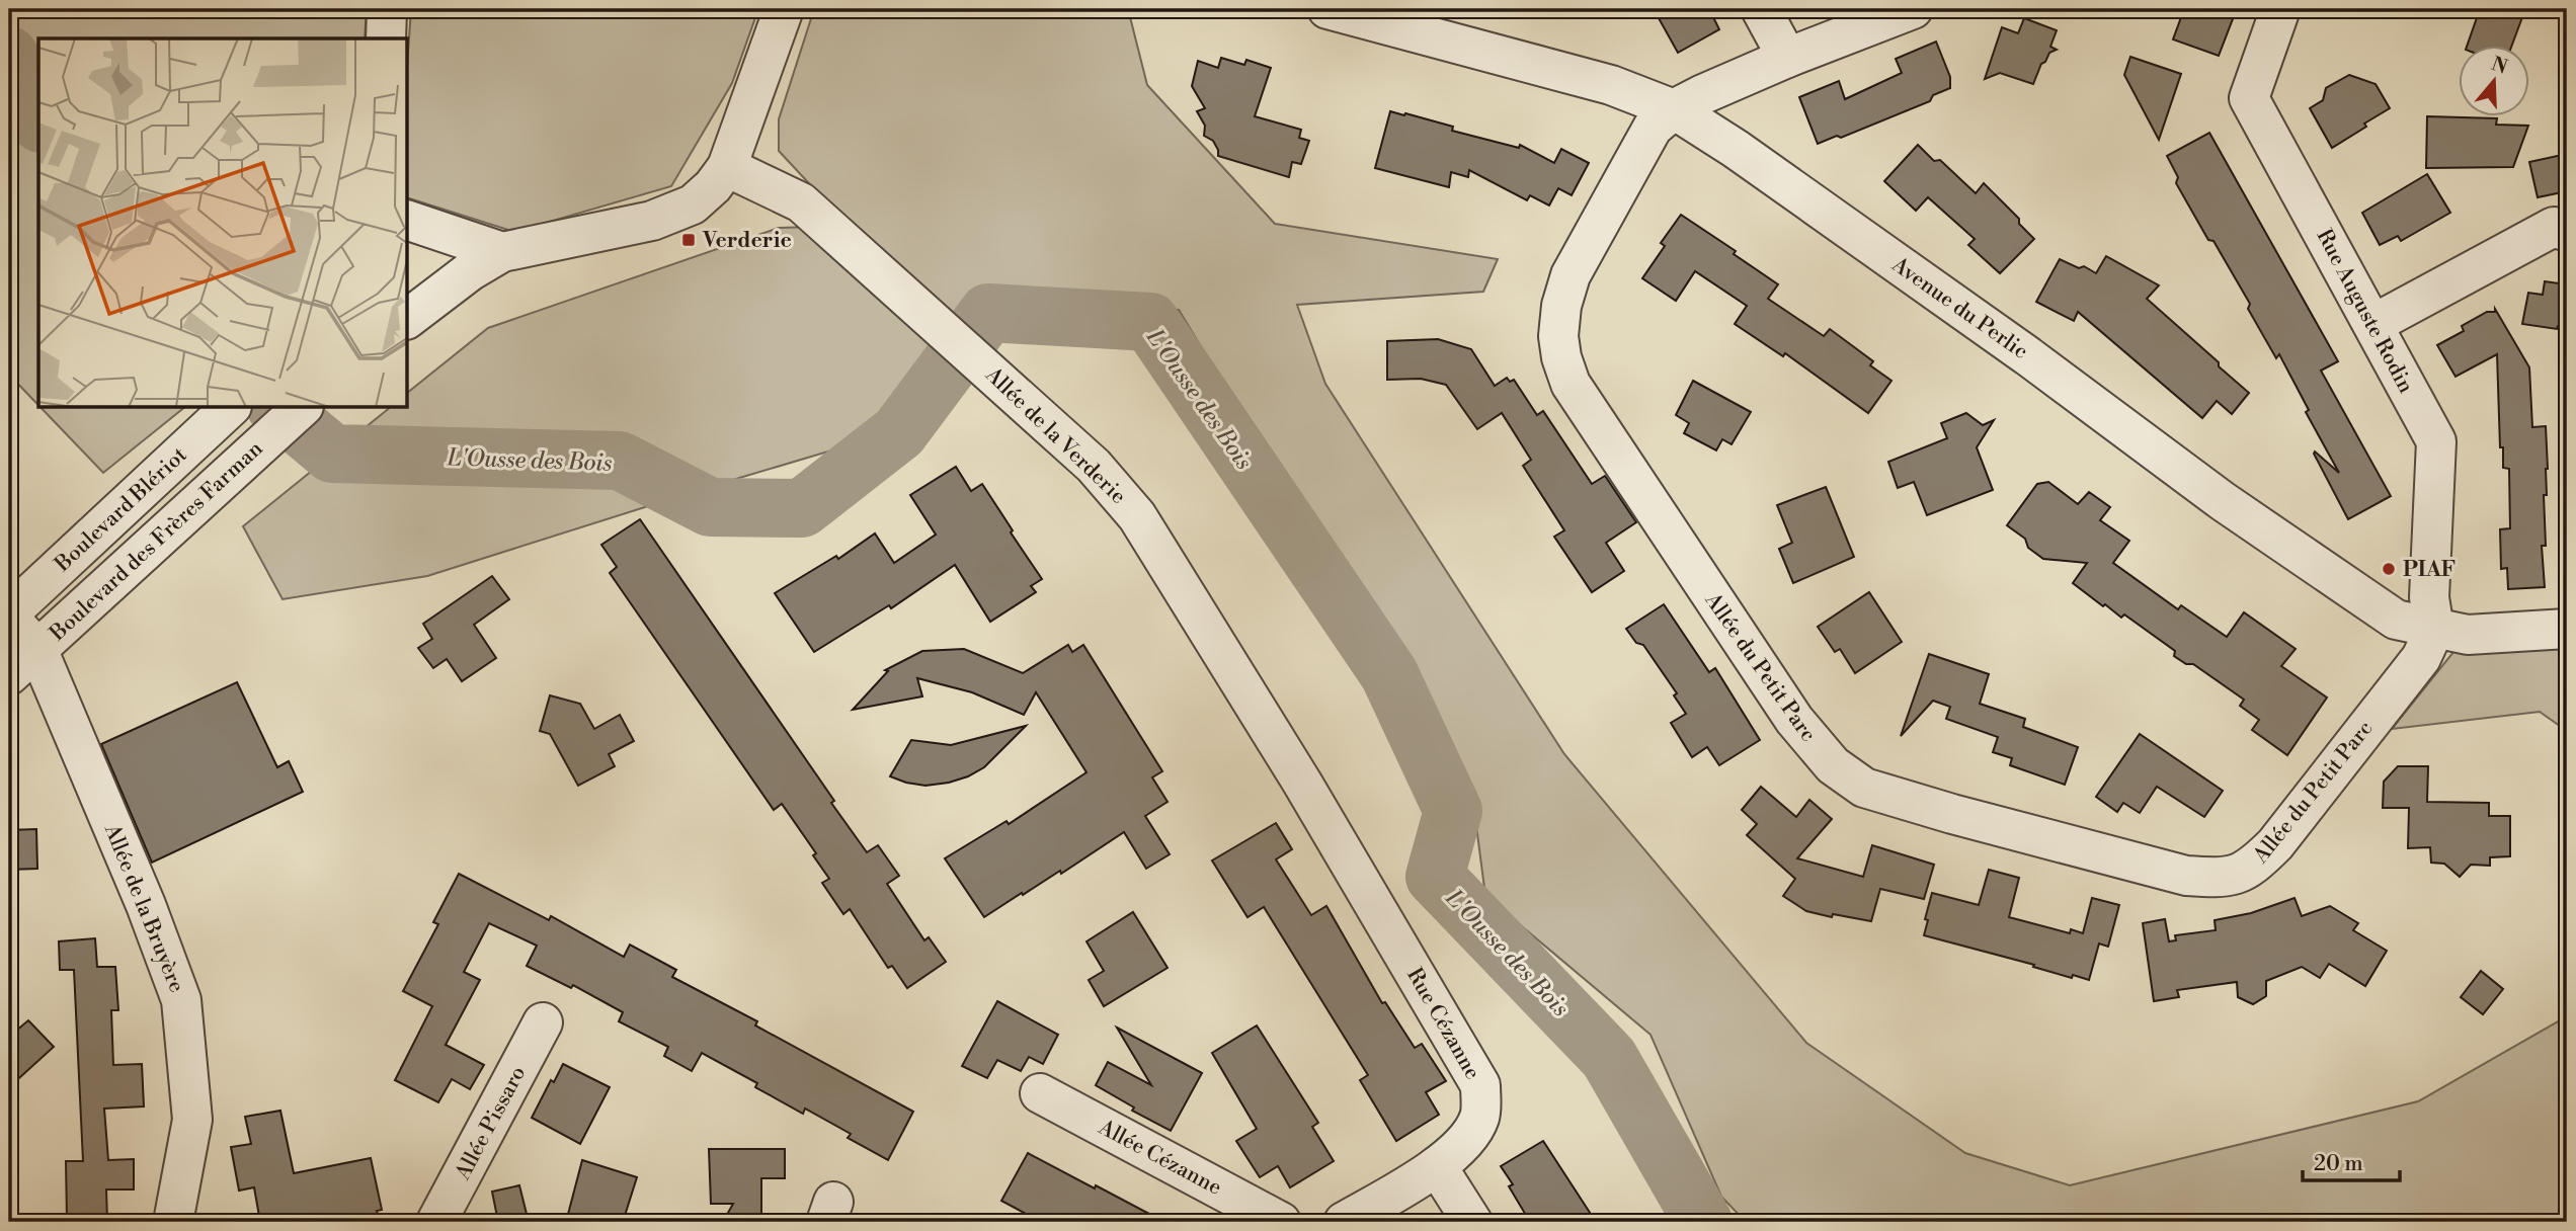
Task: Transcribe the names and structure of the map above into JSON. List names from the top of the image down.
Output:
{
  "streets": {
    "street": [
      "Avenue du Perlic",
      "Rue Auguste Rodin",
      "Allée de la Verderie",
      "Boulevard Blériot",
      "Boulevard des Frères Farman",
      "Allée du Petit Parc",
      "Allée de la Bruyère",
      "Rue Cézanne",
      "Allée Pissaro",
      "Allée Cézanne"
    ]
  },
  "crossings": [
    ["Avenue du Perlic", "Rue Auguste Rodin"],
    ["Avenue du Perlic", "Allée du Petit Parc"],
    ["Rue Auguste Rodin", "Allée du Petit Parc"],
    ["Allée de la Verderie", "Rue Cézanne"],
    ["Boulevard Blériot", "Allée de la Bruyère"],
    ["Boulevard des Frères Farman", "Allée de la Bruyère"]
  ],
  "water": ["L'Ousse des Bois"],
  "places": {
    "transit": ["Verderie"],
    "other": ["PIAF"]
  },
  "scale_bar": "20 m",
  "north": "top"
}
